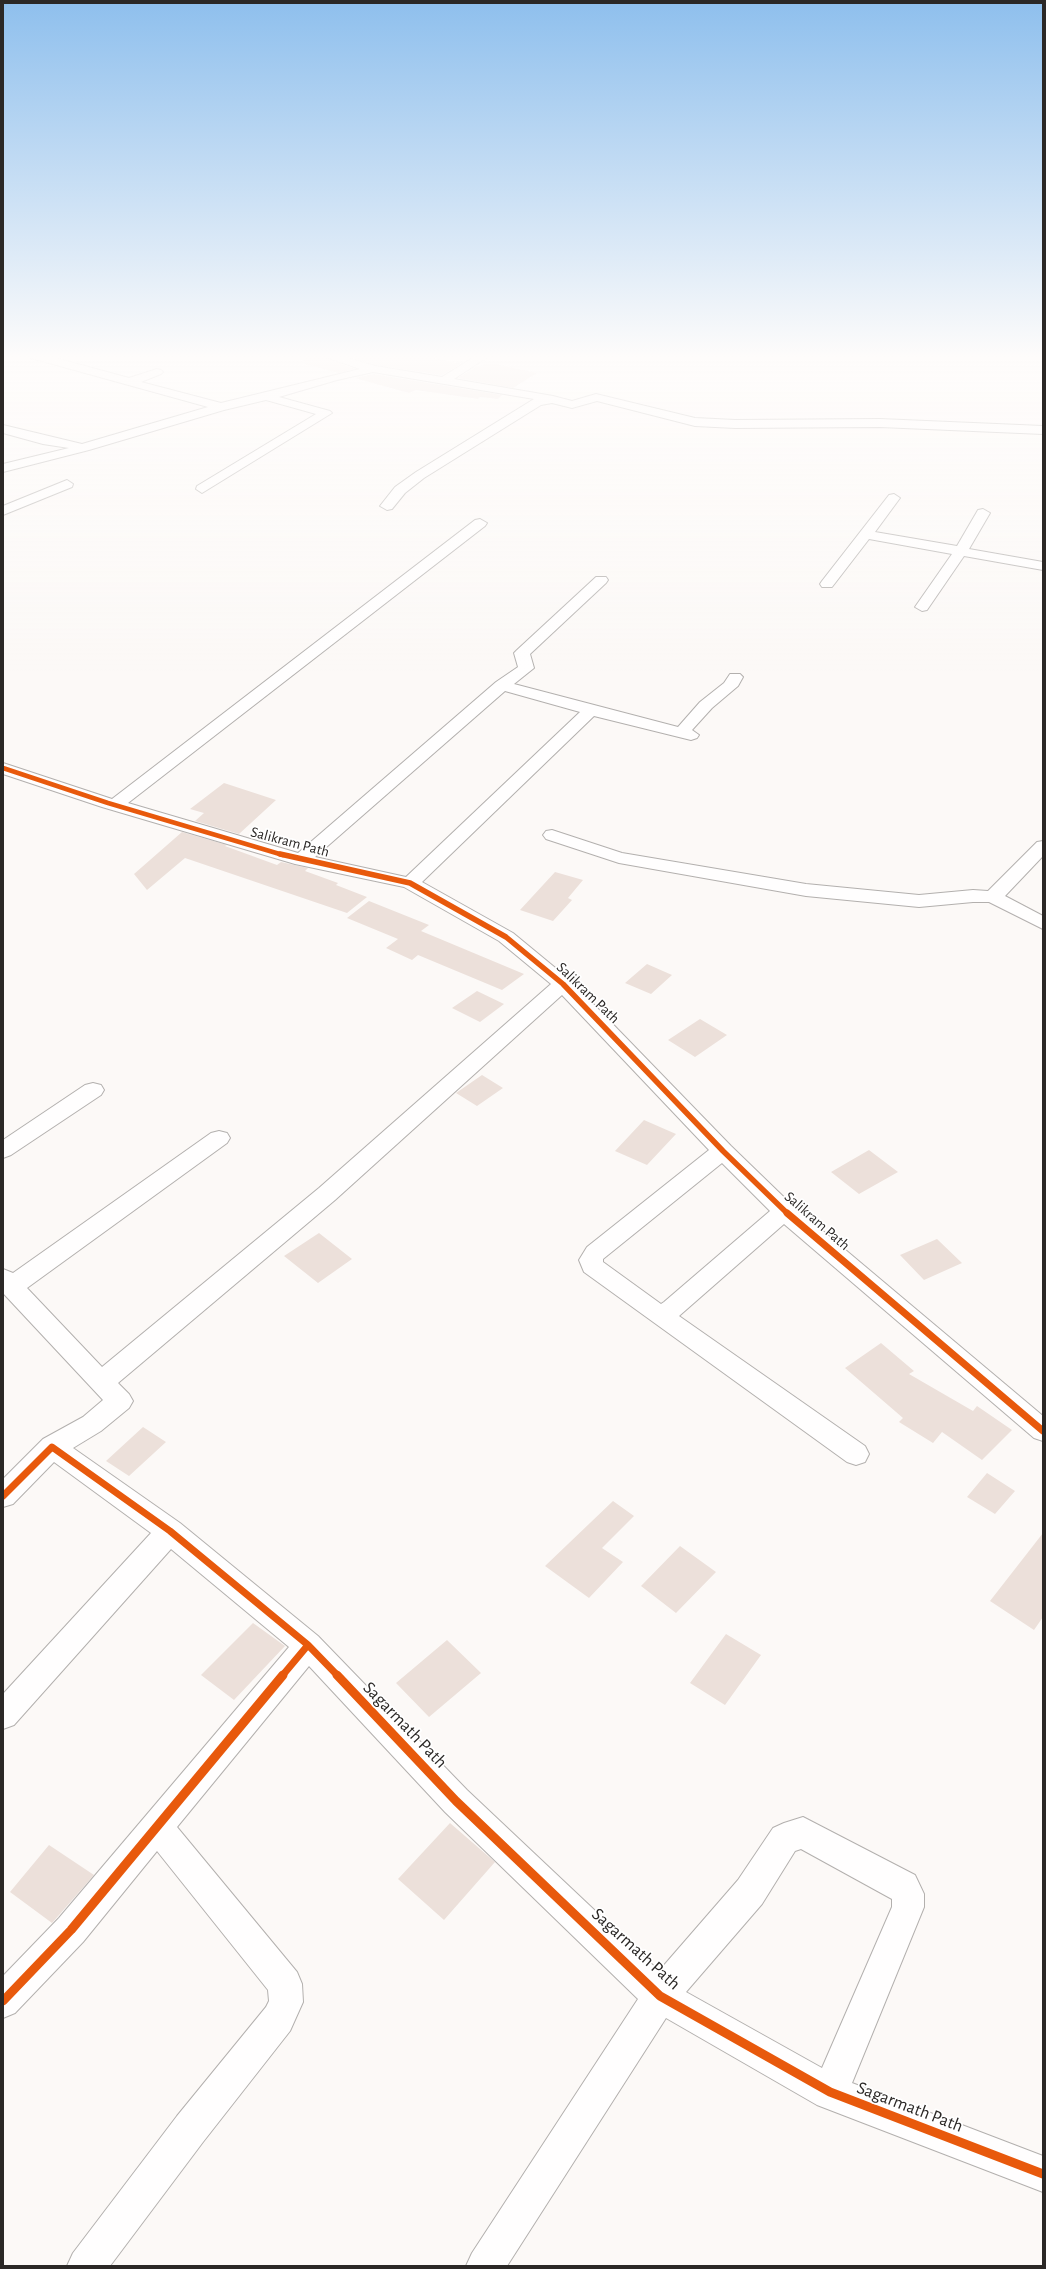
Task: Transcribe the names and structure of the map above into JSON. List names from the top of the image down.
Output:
{
  "streets": {
    "street": ["Salikram Path", "Sagarmath Path"]
  }
}
